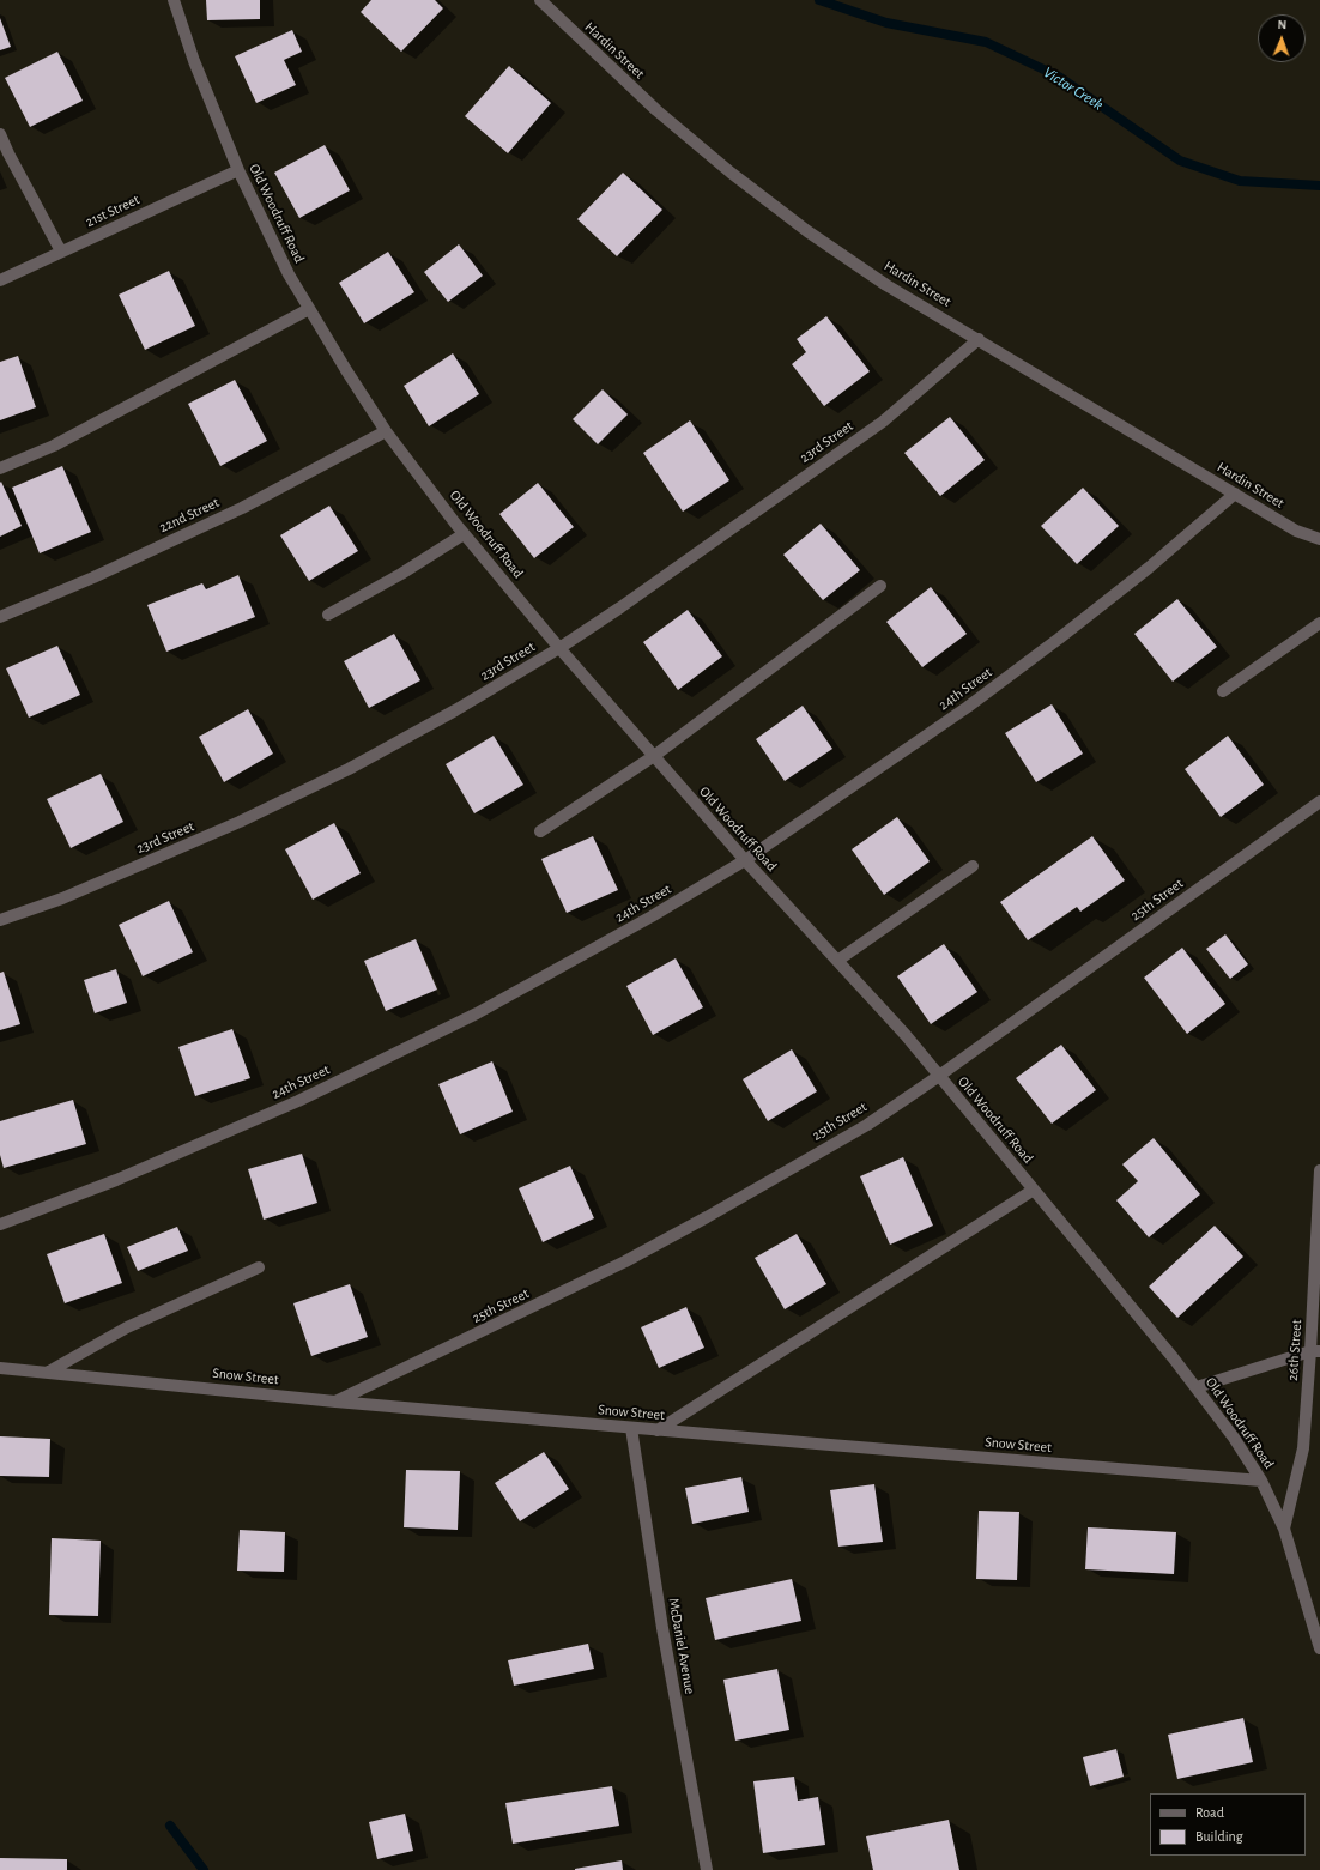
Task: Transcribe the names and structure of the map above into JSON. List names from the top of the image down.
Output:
{
  "streets": {
    "street": [
      "Hardin Street",
      "21st Street",
      "Old Woodruff Road",
      "23rd Street",
      "22nd Street",
      "24th Street",
      "25th Street",
      "26th Street",
      "Snow Street",
      "McDaniel Avenue"
    ]
  },
  "crossings": [
    ["Hardin Street", "23rd Street"],
    ["Hardin Street", "24th Street"],
    ["21st Street", "Old Woodruff Road"],
    ["Old Woodruff Road", "23rd Street"],
    ["Old Woodruff Road", "22nd Street"],
    ["Old Woodruff Road", "24th Street"],
    ["Old Woodruff Road", "25th Street"],
    ["Old Woodruff Road", "26th Street"],
    ["Old Woodruff Road", "Snow Street"],
    ["25th Street", "Snow Street"],
    ["Snow Street", "McDaniel Avenue"]
  ],
  "water": ["Victor Creek"],
  "legend": ["Road", "Building"],
  "north": "top"
}
